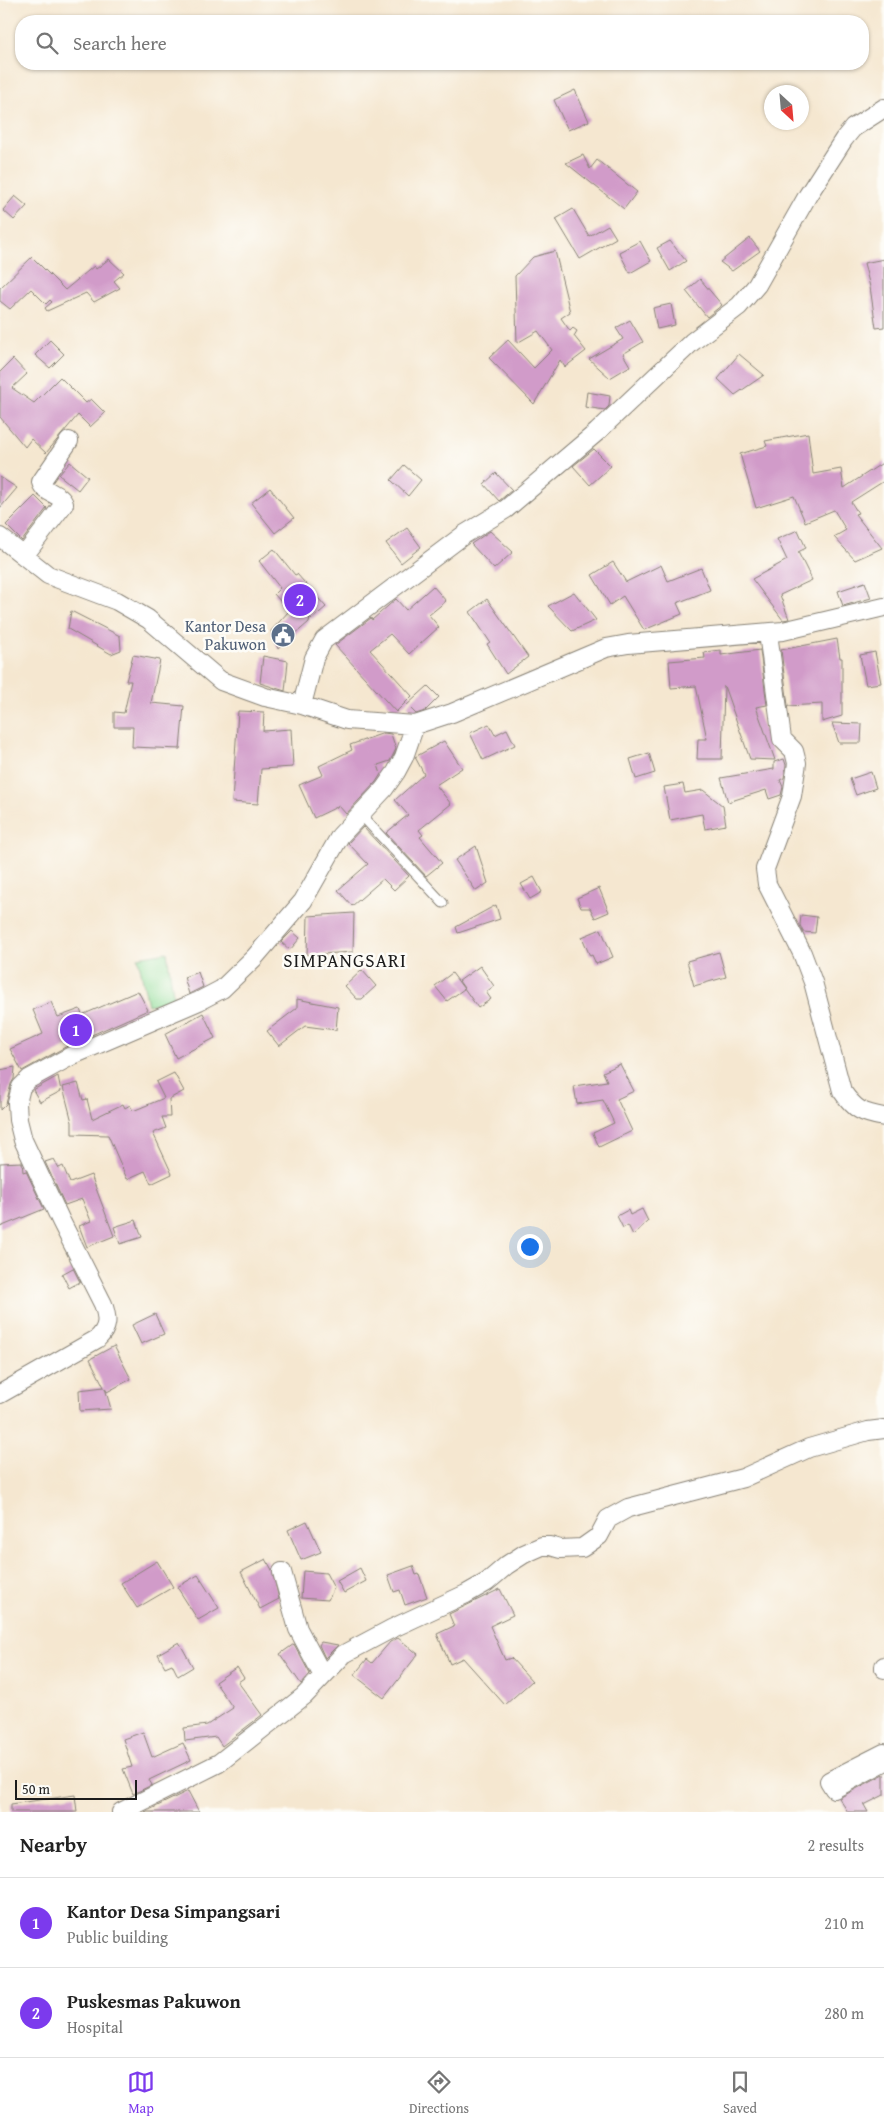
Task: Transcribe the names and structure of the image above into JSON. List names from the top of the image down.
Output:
{
  "districts": ["SIMPANGSARI"],
  "places": {
    "public building": ["Kantor Desa Pakuwon"]
  },
  "scale_bar": "50 m",
  "north": "bottom right",
  "page": {
    "search": "Search here",
    "pins": ["2", "1"],
    "scale": "50 m",
    "heading": ["Nearby", "2 results"],
    "list": [
      {
        "mark": "1",
        "name": "Kantor Desa Simpangsari",
        "note": "Public building",
        "value": "210 m"
      },
      {
        "mark": "2",
        "name": "Puskesmas Pakuwon",
        "note": "Hospital",
        "value": "280 m"
      }
    ],
    "nav": ["Map", "Directions", "Saved"]
  }
}
